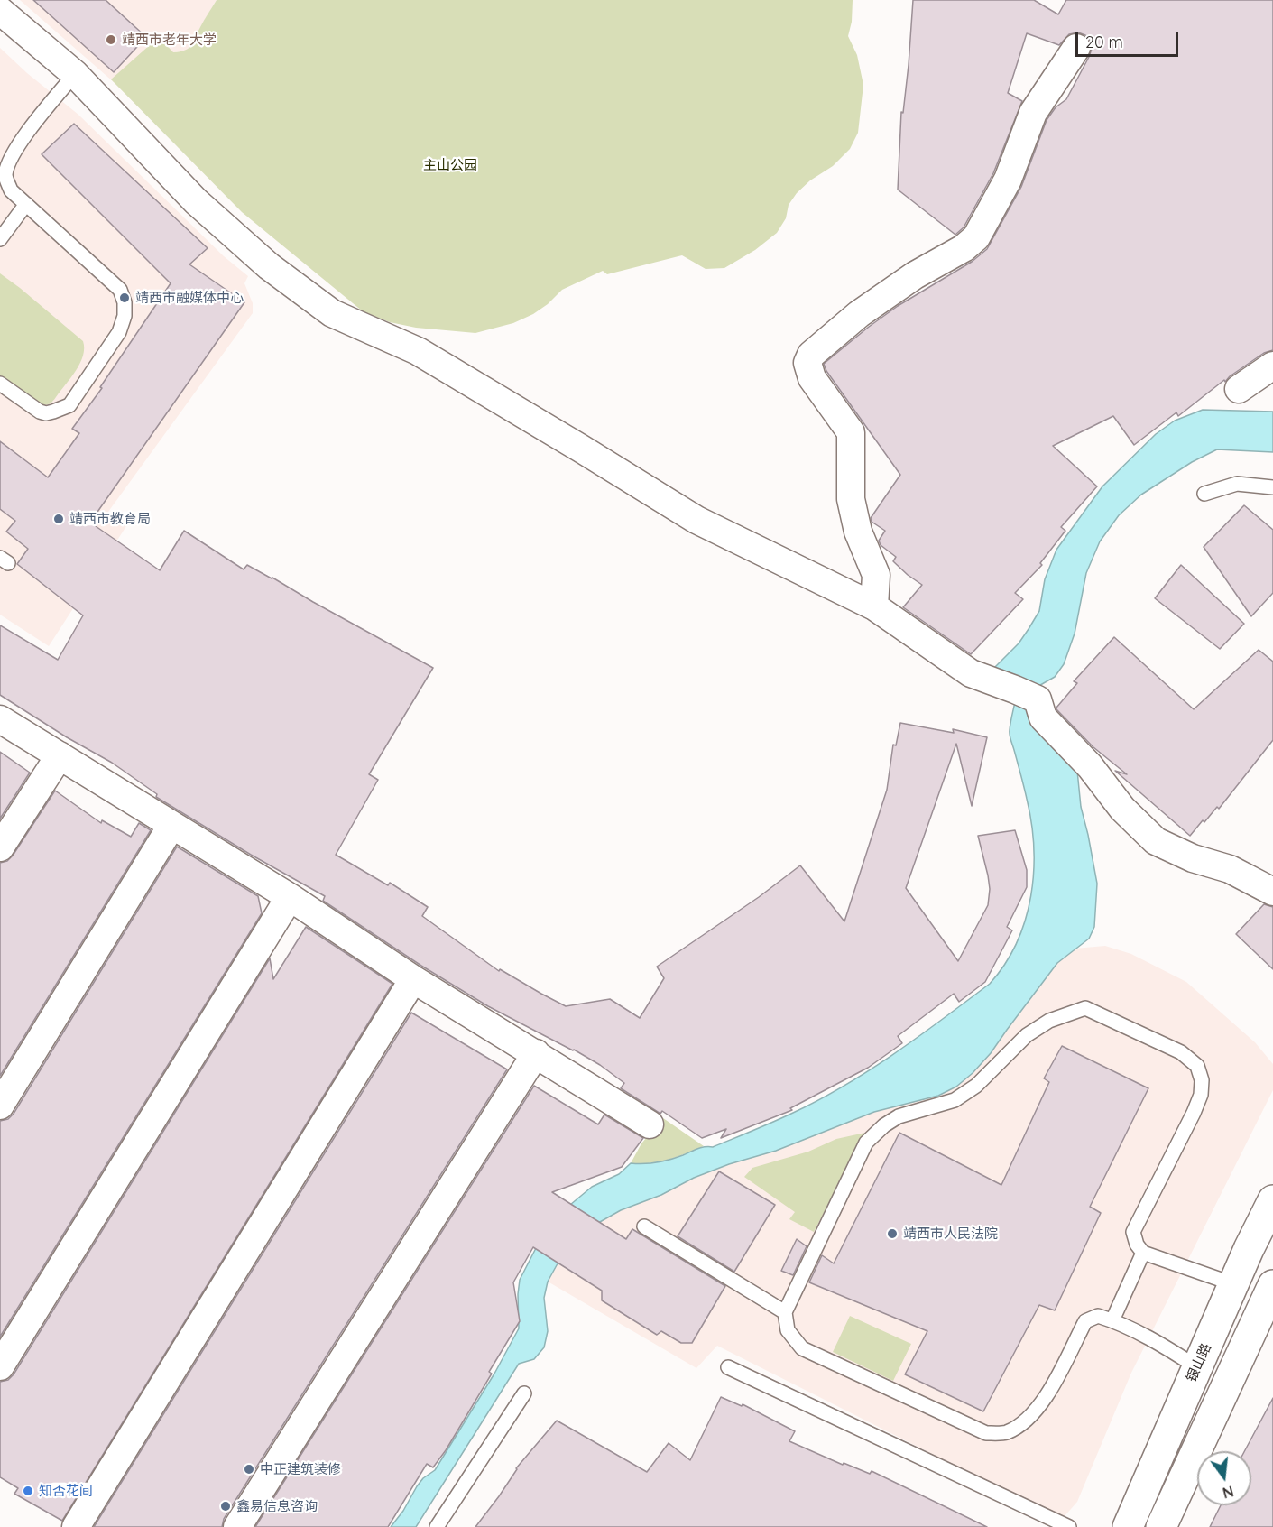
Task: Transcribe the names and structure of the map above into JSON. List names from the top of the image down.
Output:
{
  "streets": {
    "main road": ["银山路"]
  },
  "parks": ["主山公园"],
  "places": [
    "靖西市老年大学",
    "靖西市融媒体中心",
    "靖西市教育局",
    "靖西市人民法院",
    "中正建筑装修",
    "知否花间",
    "鑫易信息咨询"
  ],
  "scale_bar": "20 m",
  "north": "bottom"
}
